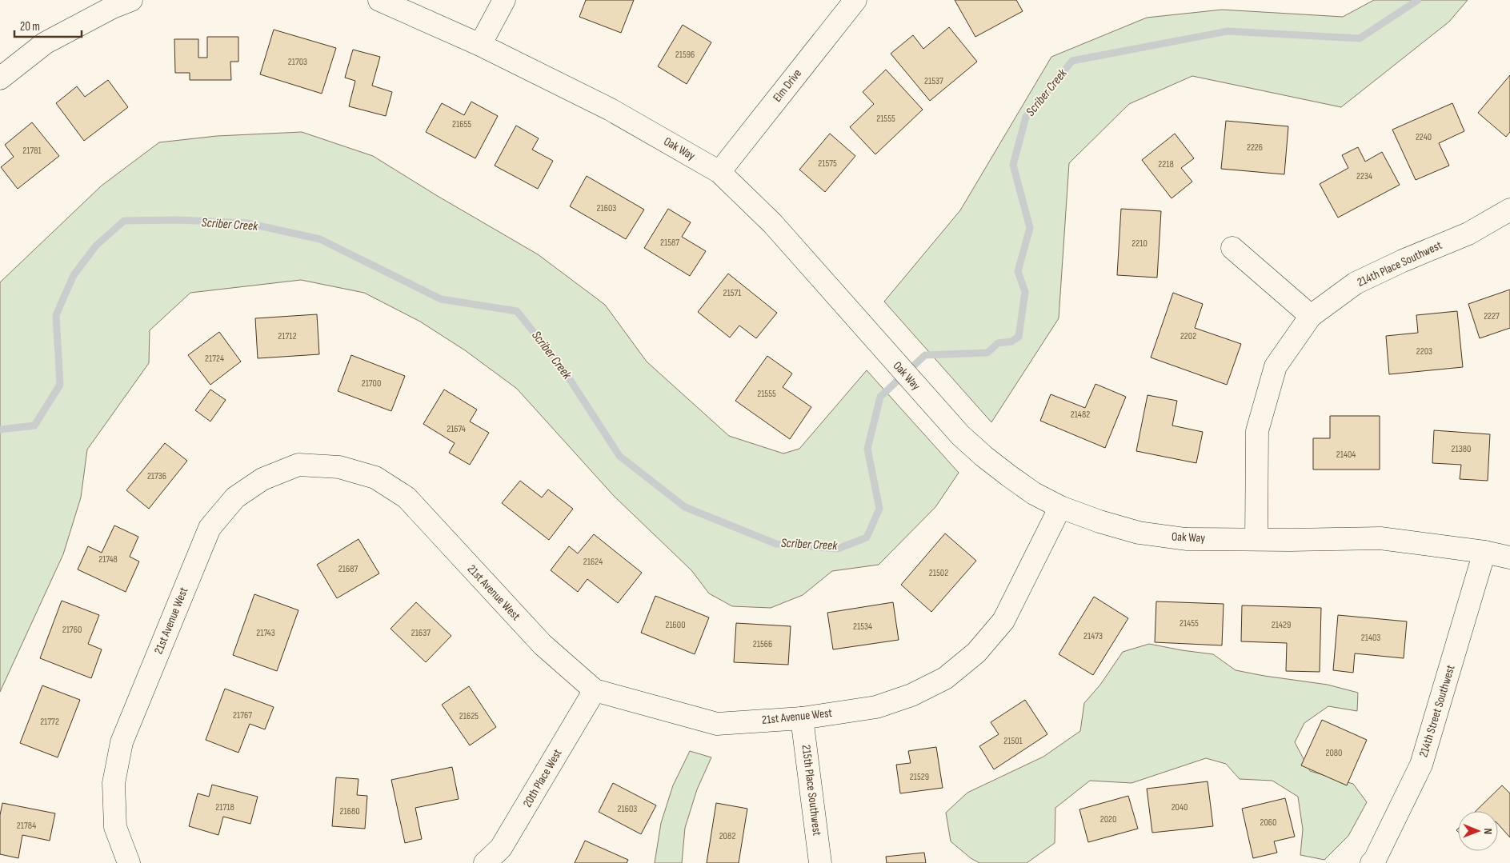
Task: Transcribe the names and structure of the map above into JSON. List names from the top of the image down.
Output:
{
  "streets": {
    "street": [
      "Elm Drive",
      "Oak Way",
      "214th Place Southwest",
      "21st Avenue West",
      "214th Street Southwest",
      "20th Place West",
      "215th Place Southwest"
    ]
  },
  "crossings": [
    ["Elm Drive", "Oak Way"],
    ["Oak Way", "214th Place Southwest"],
    ["Oak Way", "21st Avenue West"],
    ["Oak Way", "214th Street Southwest"],
    ["21st Avenue West", "20th Place West"],
    ["21st Avenue West", "215th Place Southwest"]
  ],
  "water": ["Scriber Creek"],
  "house_numbers": [
    "21596",
    "21703",
    "21537",
    "21555",
    "21655",
    "2240",
    "2226",
    "21781",
    "21575",
    "2218",
    "2234",
    "21603",
    "21587",
    "2210",
    "21571",
    "2227",
    "21712",
    "2202",
    "2203",
    "21724",
    "21700",
    "21555",
    "21482",
    "21674",
    "21380",
    "21404",
    "21736",
    "21748",
    "21624",
    "21687",
    "21502",
    "21455",
    "21600",
    "21429",
    "21534",
    "21760",
    "21743",
    "21637",
    "21473",
    "21403",
    "21566",
    "21767",
    "21625",
    "21772",
    "21501",
    "2080",
    "21529",
    "21718",
    "2040",
    "21603",
    "21680",
    "2020",
    "2060",
    "21784",
    "2082"
  ],
  "scale_bar": "20 m",
  "north": "right"
}
